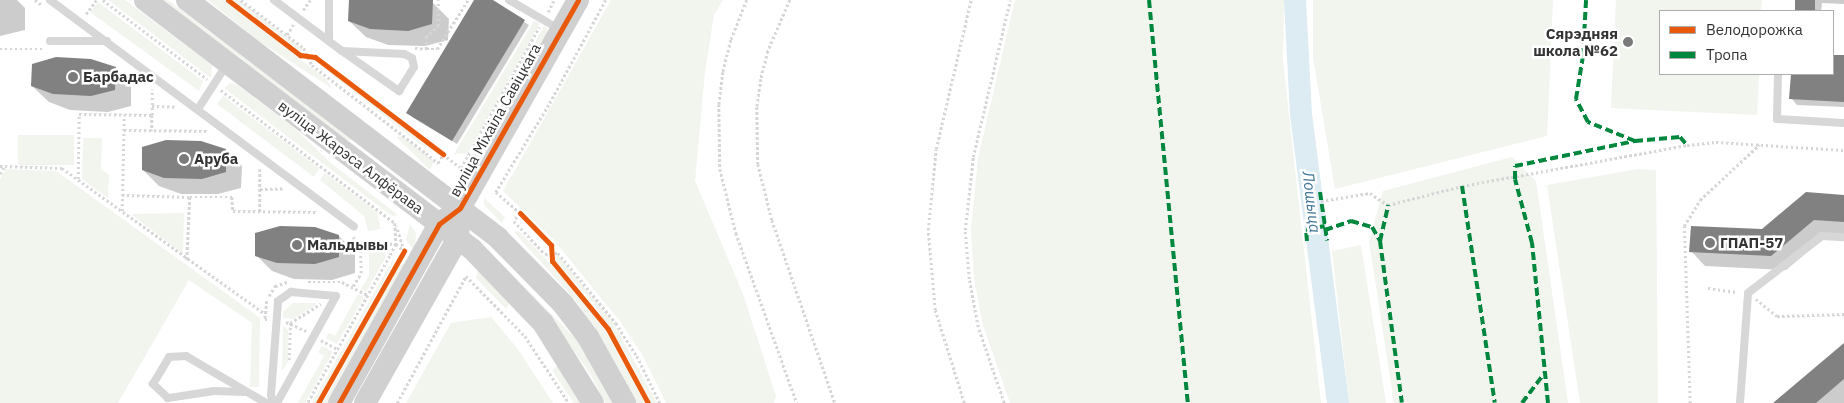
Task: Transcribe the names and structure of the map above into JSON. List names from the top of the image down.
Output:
{
  "streets": {
    "main road": ["вуліца Міхаіла Савіцкага", "вуліца Жарэса Алфёрава"]
  },
  "crossings": [
    ["вуліца Міхаіла Савіцкага", "вуліца Жарэса Алфёрава"]
  ],
  "water": ["Лошыца"],
  "places": [
    "Сярэдняя школа №62",
    "Барбадас",
    "Аруба",
    "ГПАП-57",
    "Мальдывы"
  ],
  "legend": ["Велодорожка", "Тропа"]
}
